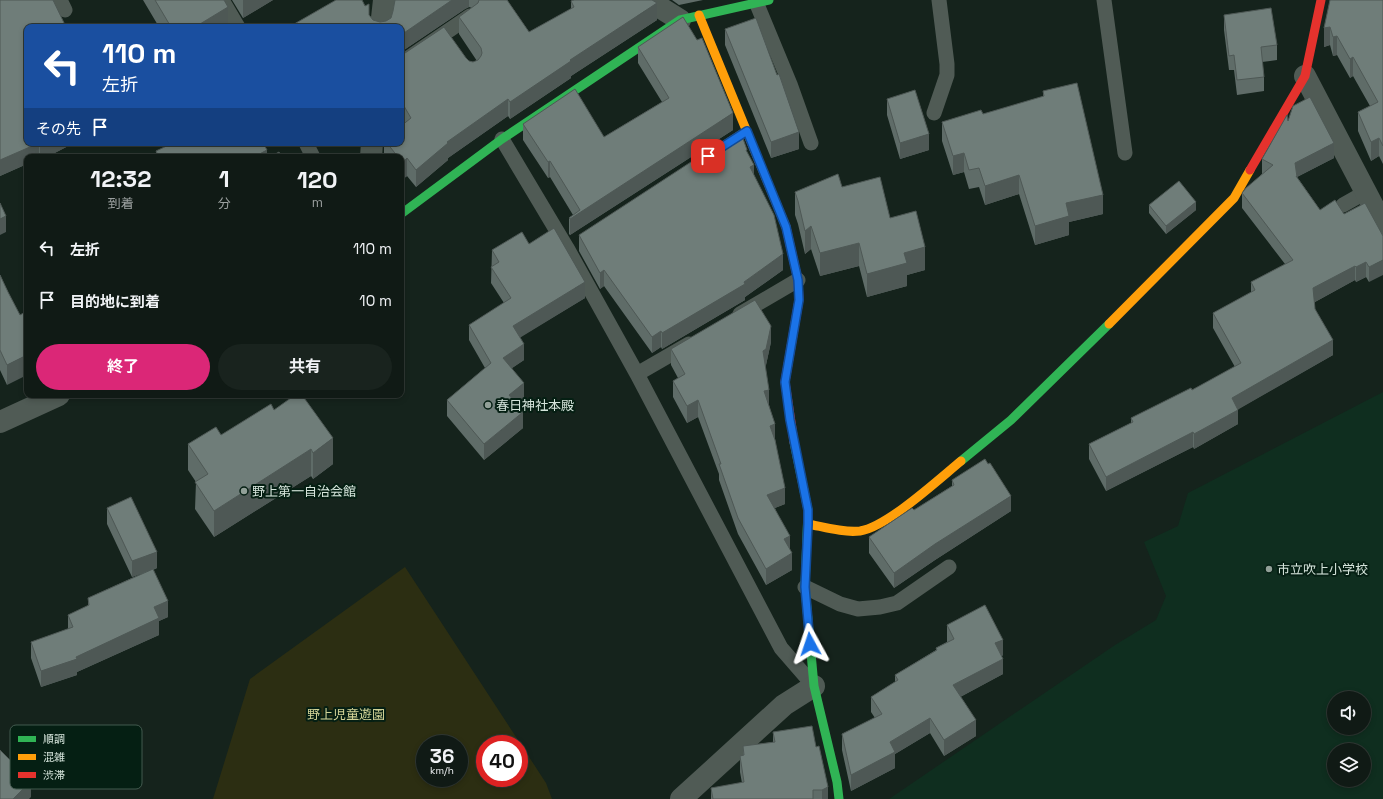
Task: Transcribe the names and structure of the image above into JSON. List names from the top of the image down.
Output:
{
  "parks": ["野上児童遊園"],
  "places": ["春日神社本殿", "野上第一自治会館", "市立吹上小学校"],
  "legend": ["順調", "混雑", "渋滞"],
  "page": {
    "turn": ["110 m", "左折"],
    "then": "その先",
    "eta": [
      "12:32",
      "到着",
      "1",
      "分",
      "120",
      "m"
    ],
    "list": [
      {
        "name": "左折",
        "value": "110 m"
      },
      {
        "name": "目的地に到着",
        "value": "10 m"
      }
    ],
    "buttons": ["終了", "共有"],
    "speed": "36 km/h",
    "limit": "40"
  }
}
